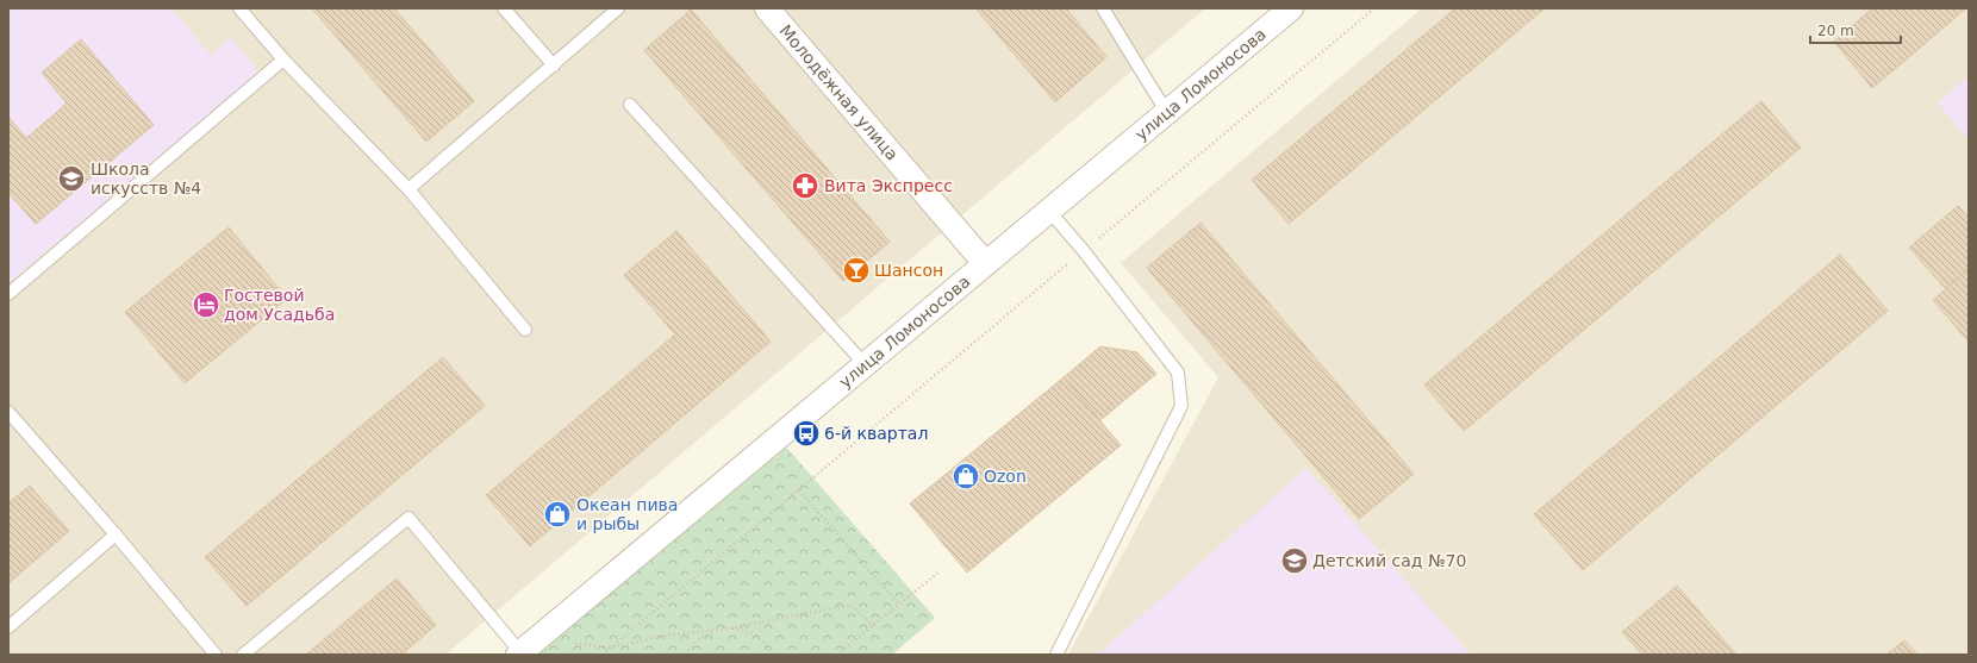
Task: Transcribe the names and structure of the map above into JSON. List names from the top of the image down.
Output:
{
  "streets": {
    "street": ["улица Ломоносова", "Молодёжная улица"]
  },
  "crossings": [
    ["улица Ломоносова", "Молодёжная улица"]
  ],
  "places": {
    "school or university": ["Школа искусств №4", "Детский сад №70"],
    "pharmacy": ["Вита Экспресс"],
    "bar": ["Шансон"],
    "hotel": ["Гостевой дом Усадьба"],
    "bus stop": ["6-й квартал"],
    "shop": ["Ozon", "Океан пива и рыбы"]
  },
  "scale_bar": "20 m"
}
